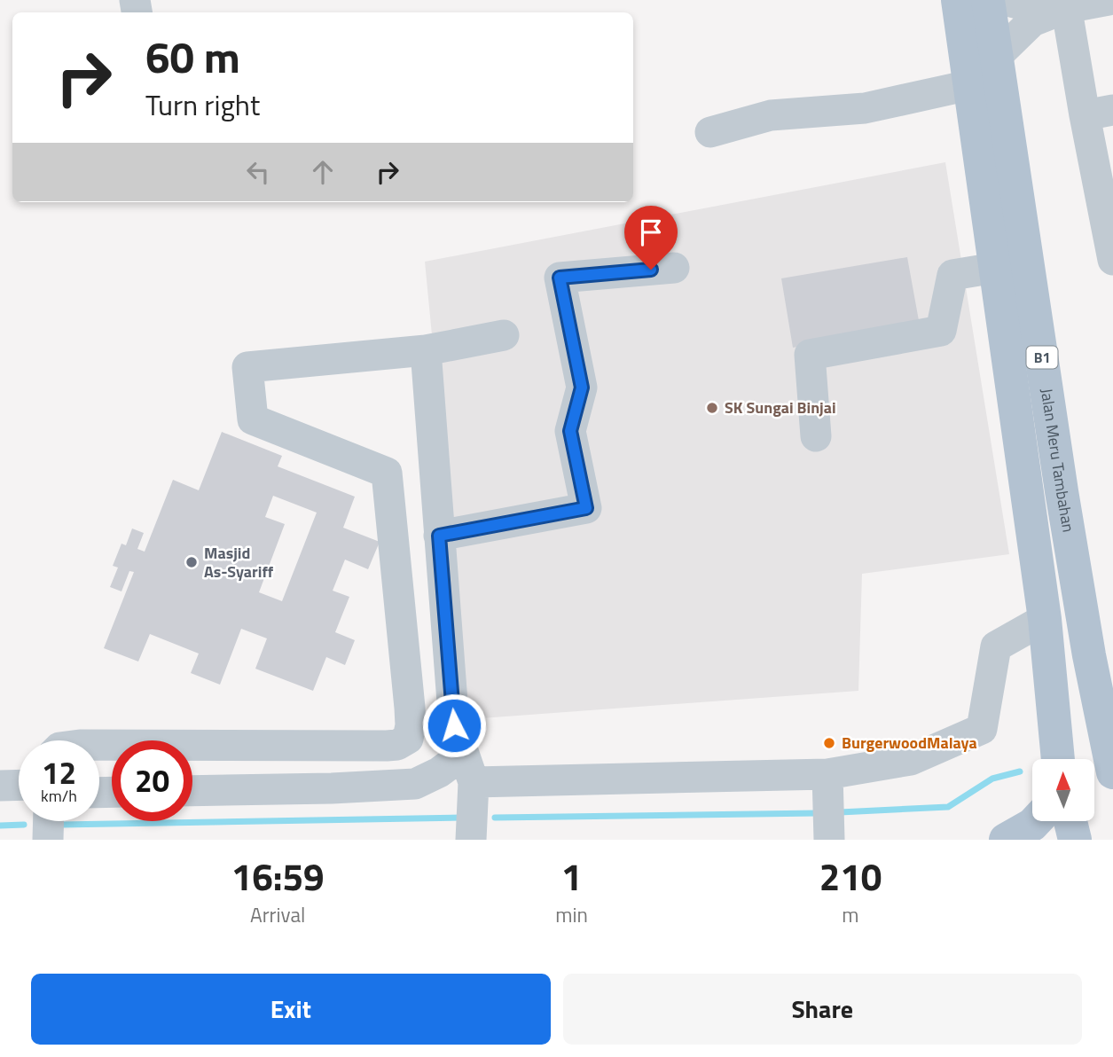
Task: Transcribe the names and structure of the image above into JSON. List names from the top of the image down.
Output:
{
  "streets": {
    "main road": ["B1", "Jalan Meru Tambahan"]
  },
  "places": ["SK Sungai Binjai", "Masjid As-Syariff", "BurgerwoodMalaya"],
  "north": "top",
  "page": {
    "turn": ["60 m", "Turn right"],
    "speed": "12 km/h",
    "limit": "20",
    "eta": [
      "16:59",
      "Arrival",
      "1",
      "min",
      "210",
      "m"
    ],
    "buttons": ["Exit", "Share"]
  }
}
